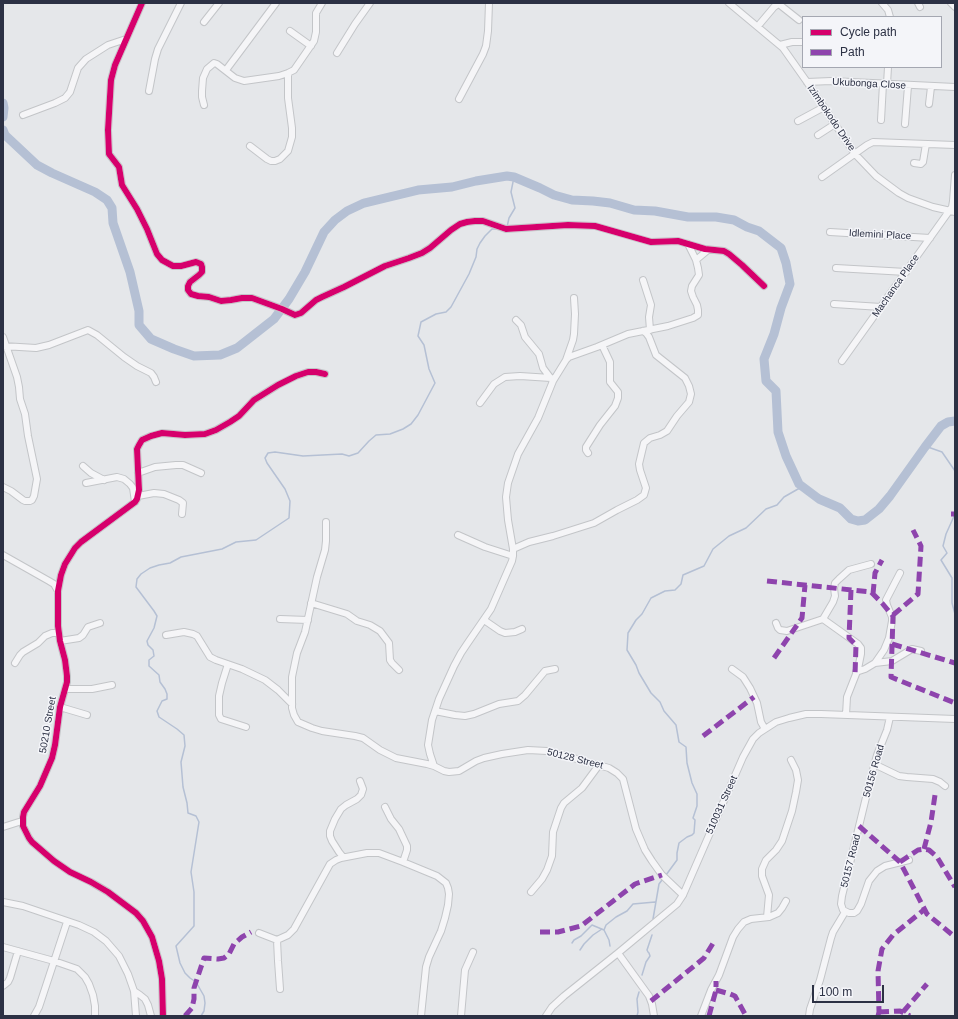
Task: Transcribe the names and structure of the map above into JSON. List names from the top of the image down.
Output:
{
  "streets": {
    "street": [
      "Ukubonga Close",
      "Izimbokodo Drive",
      "Idlemini Place",
      "Machanca Place",
      "50210 Street",
      "50128 Street",
      "50156 Road",
      "510031 Street",
      "50157 Road"
    ]
  },
  "crossings": [
    ["Ukubonga Close", "Izimbokodo Drive"],
    ["Izimbokodo Drive", "Machanca Place"],
    ["Idlemini Place", "Machanca Place"],
    ["50128 Street", "510031 Street"],
    ["50156 Road", "510031 Street"],
    ["50156 Road", "50157 Road"]
  ],
  "legend": ["Cycle path", "Path"],
  "scale_bar": "100 m"
}
